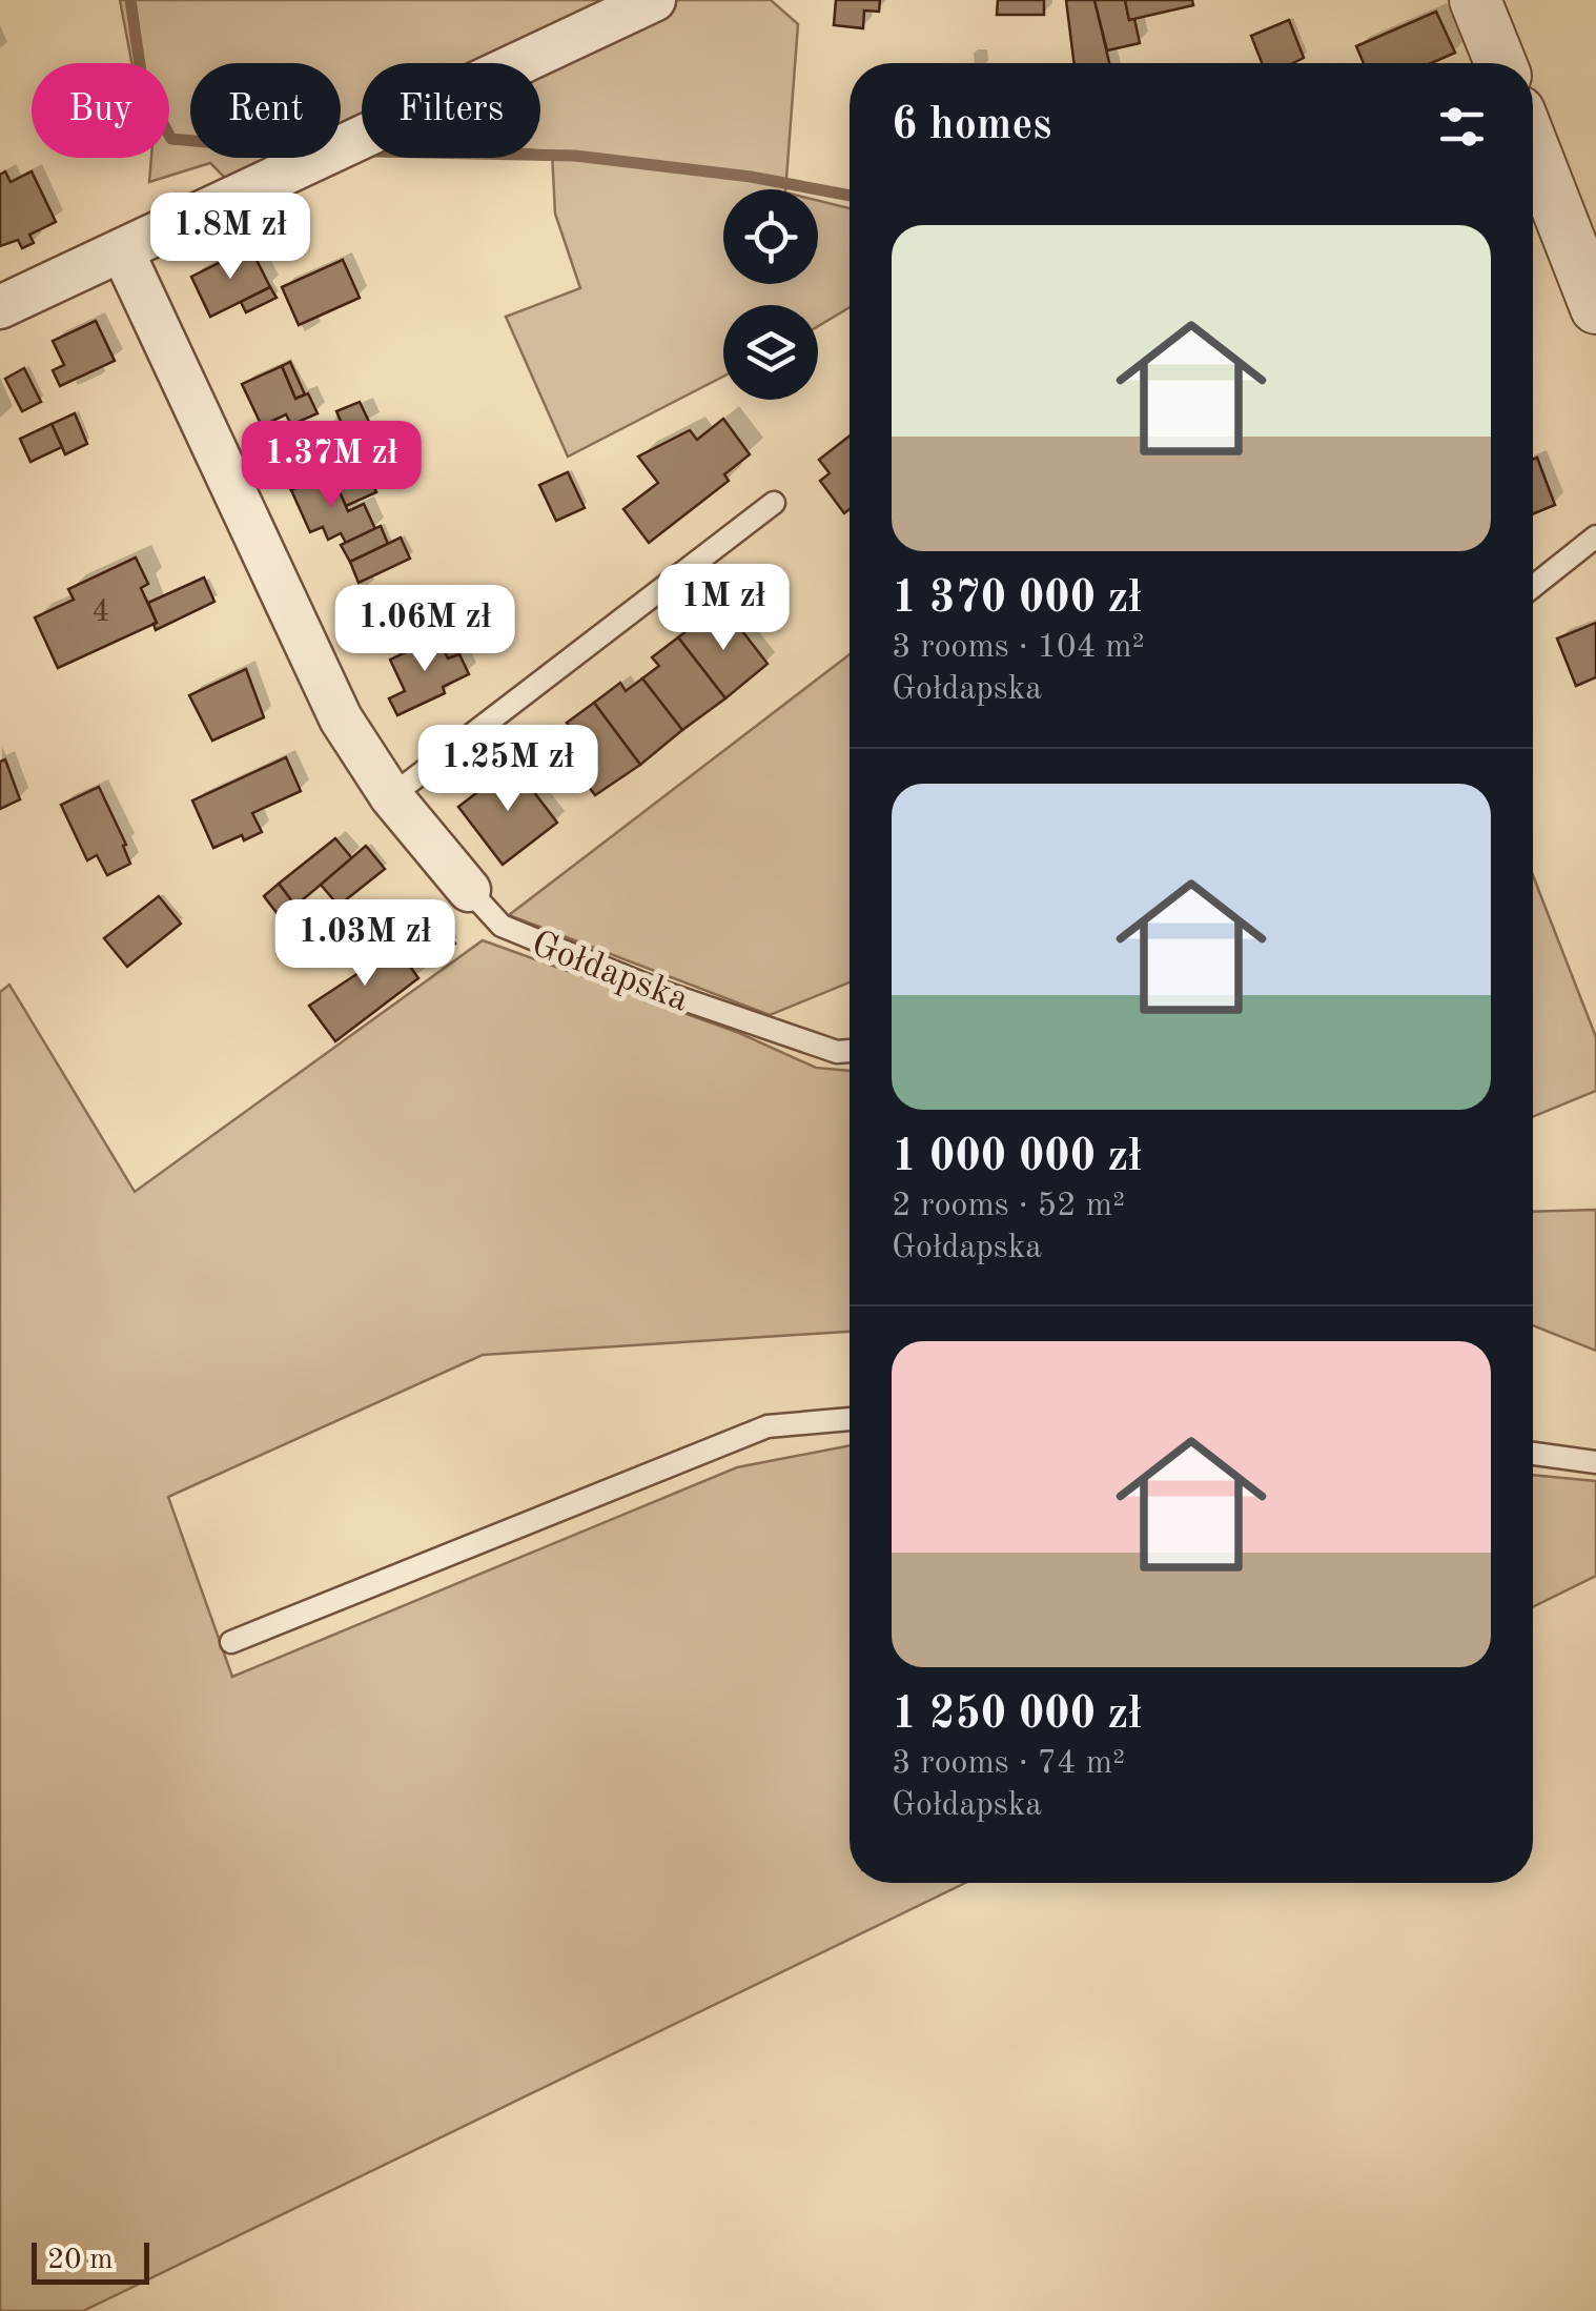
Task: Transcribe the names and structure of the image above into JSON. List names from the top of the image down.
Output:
{
  "streets": {
    "street": ["Gołdapska"]
  },
  "house_numbers": ["4"],
  "scale_bar": "20 m",
  "page": {
    "chip": ["Buy", "Rent", "Filters"],
    "heading": "6 homes",
    "list": [
      {
        "name": "1 370 000 zł",
        "note": "3 rooms · 104 m² · Gołdapska"
      },
      {
        "name": "1 000 000 zł",
        "note": "2 rooms · 52 m² · Gołdapska"
      },
      {
        "name": "1 250 000 zł",
        "note": "3 rooms · 74 m² · Gołdapska"
      }
    ],
    "price": [
      "1.8M zł",
      "1.37M zł",
      "1M zł",
      "1.06M zł",
      "1.25M zł",
      "1.03M zł"
    ],
    "scale": "20 m"
  }
}
